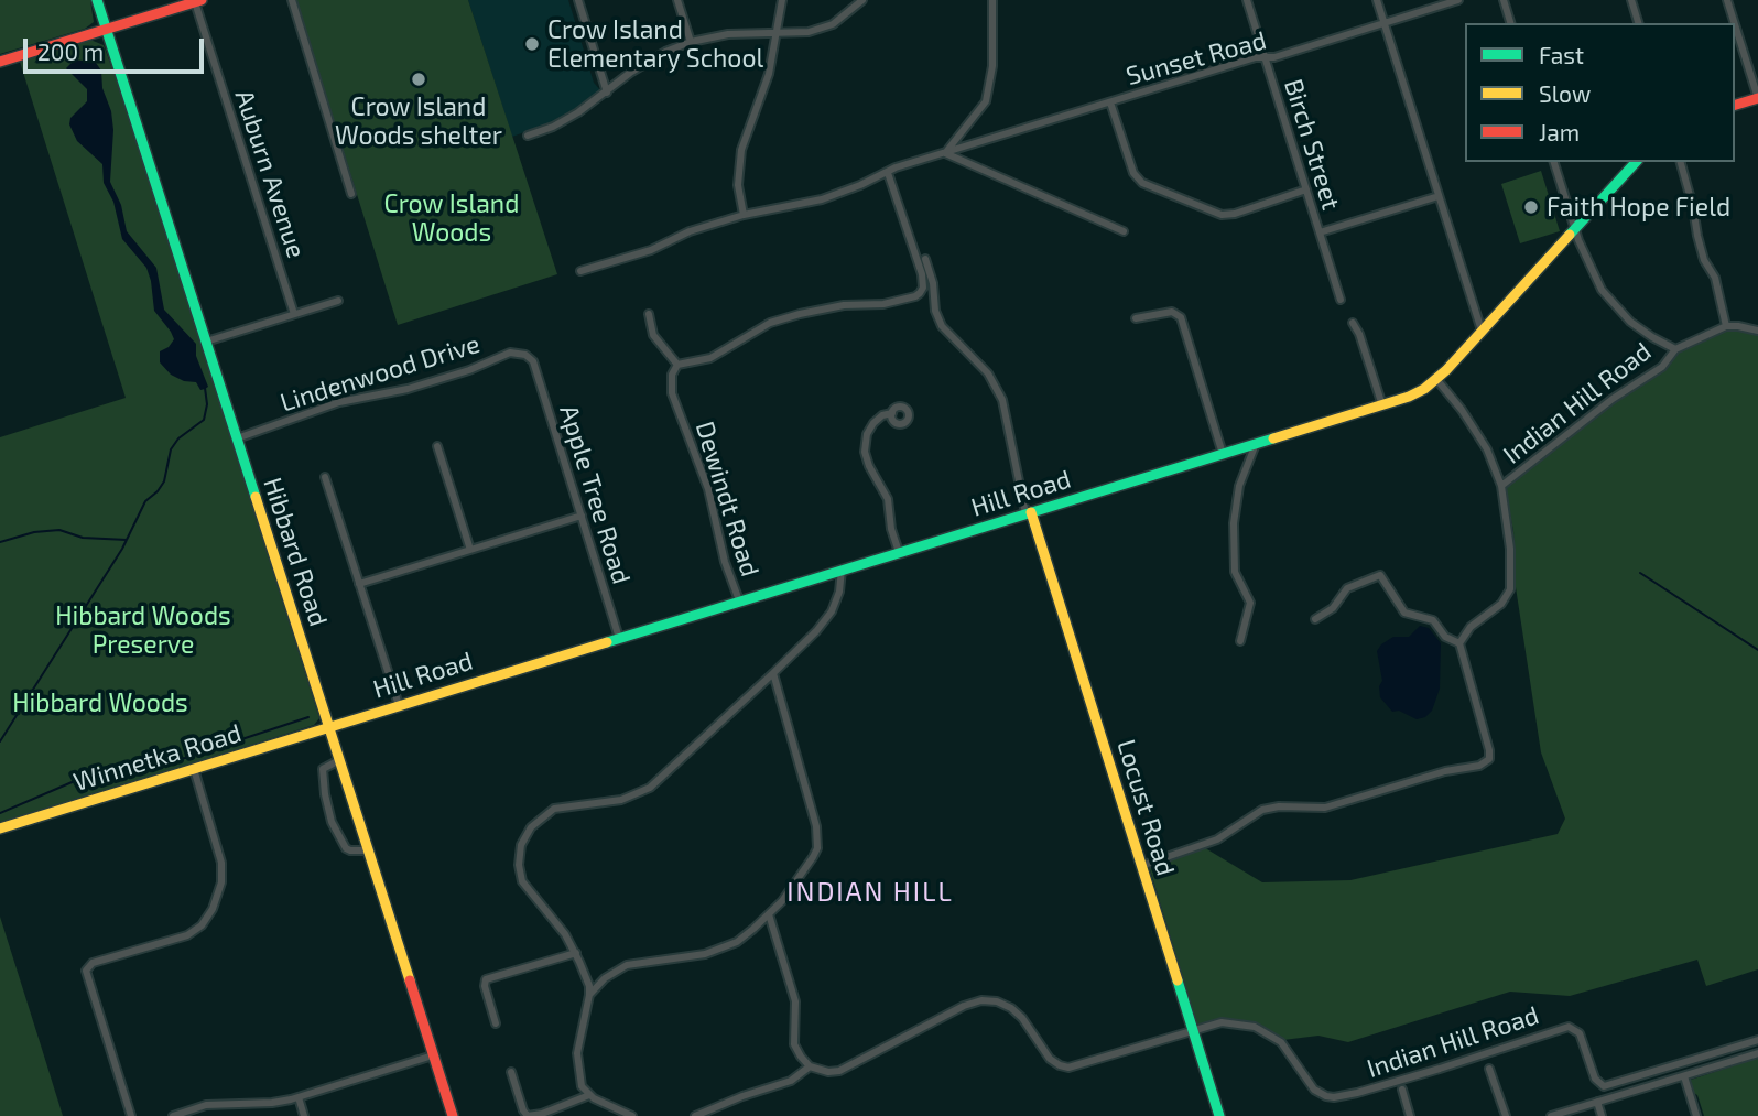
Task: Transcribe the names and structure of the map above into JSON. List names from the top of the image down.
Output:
{
  "streets": {
    "street": [
      "Sunset Road",
      "Birch Street",
      "Auburn Avenue",
      "Lindenwood Drive",
      "Indian Hill Road",
      "Hill Road",
      "Apple Tree Road",
      "Dewindt Road",
      "Hibbard Road",
      "Winnetka Road",
      "Locust Road"
    ]
  },
  "crossings": [
    ["Sunset Road", "Birch Street"],
    ["Lindenwood Drive", "Apple Tree Road"],
    ["Lindenwood Drive", "Hibbard Road"],
    ["Indian Hill Road", "Hill Road"],
    ["Indian Hill Road", "Locust Road"],
    ["Hill Road", "Apple Tree Road"],
    ["Hill Road", "Dewindt Road"],
    ["Hill Road", "Hibbard Road"],
    ["Hill Road", "Winnetka Road"],
    ["Hill Road", "Locust Road"],
    ["Hibbard Road", "Winnetka Road"]
  ],
  "districts": ["INDIAN HILL"],
  "parks": ["Crow Island Woods", "Hibbard Woods Preserve", "Hibbard Woods"],
  "places": ["Crow Island Elementary School", "Crow Island Woods shelter", "Faith Hope Field"],
  "legend": ["Fast", "Slow", "Jam"],
  "scale_bar": "200 m"
}
